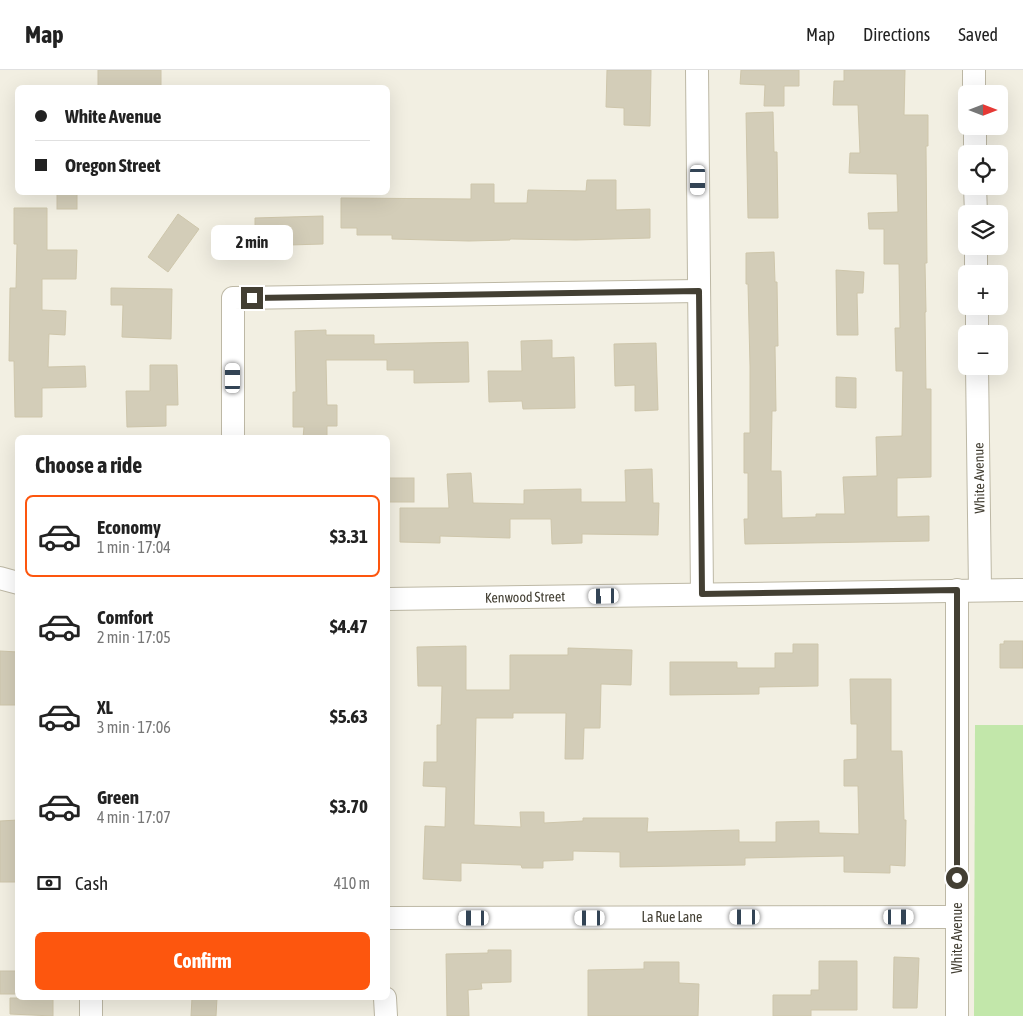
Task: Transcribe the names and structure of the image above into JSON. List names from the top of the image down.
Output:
{
  "streets": {
    "street": ["White Avenue", "Kenwood Street", "La Rue Lane"]
  },
  "crossings": [
    ["White Avenue", "Kenwood Street"],
    ["White Avenue", "La Rue Lane"]
  ],
  "north": "right",
  "page": {
    "header": "Map",
    "nav": ["Map", "Directions", "Saved"],
    "map_buttons": ["+", "−"],
    "banner": ["White Avenue", "Oregon Street"],
    "bubble": "2 min",
    "heading": "Choose a ride",
    "list": [
      {
        "name": "Economy",
        "note": "1 min · 17:04",
        "value": "$3.31"
      },
      {
        "name": "Comfort",
        "note": "2 min · 17:05",
        "value": "$4.47"
      },
      {
        "name": "XL",
        "note": "3 min · 17:06",
        "value": "$5.63"
      },
      {
        "name": "Green",
        "note": "4 min · 17:07",
        "value": "$3.70"
      }
    ],
    "pay": ["Cash", "410 m"],
    "buttons": "Confirm"
  }
}
